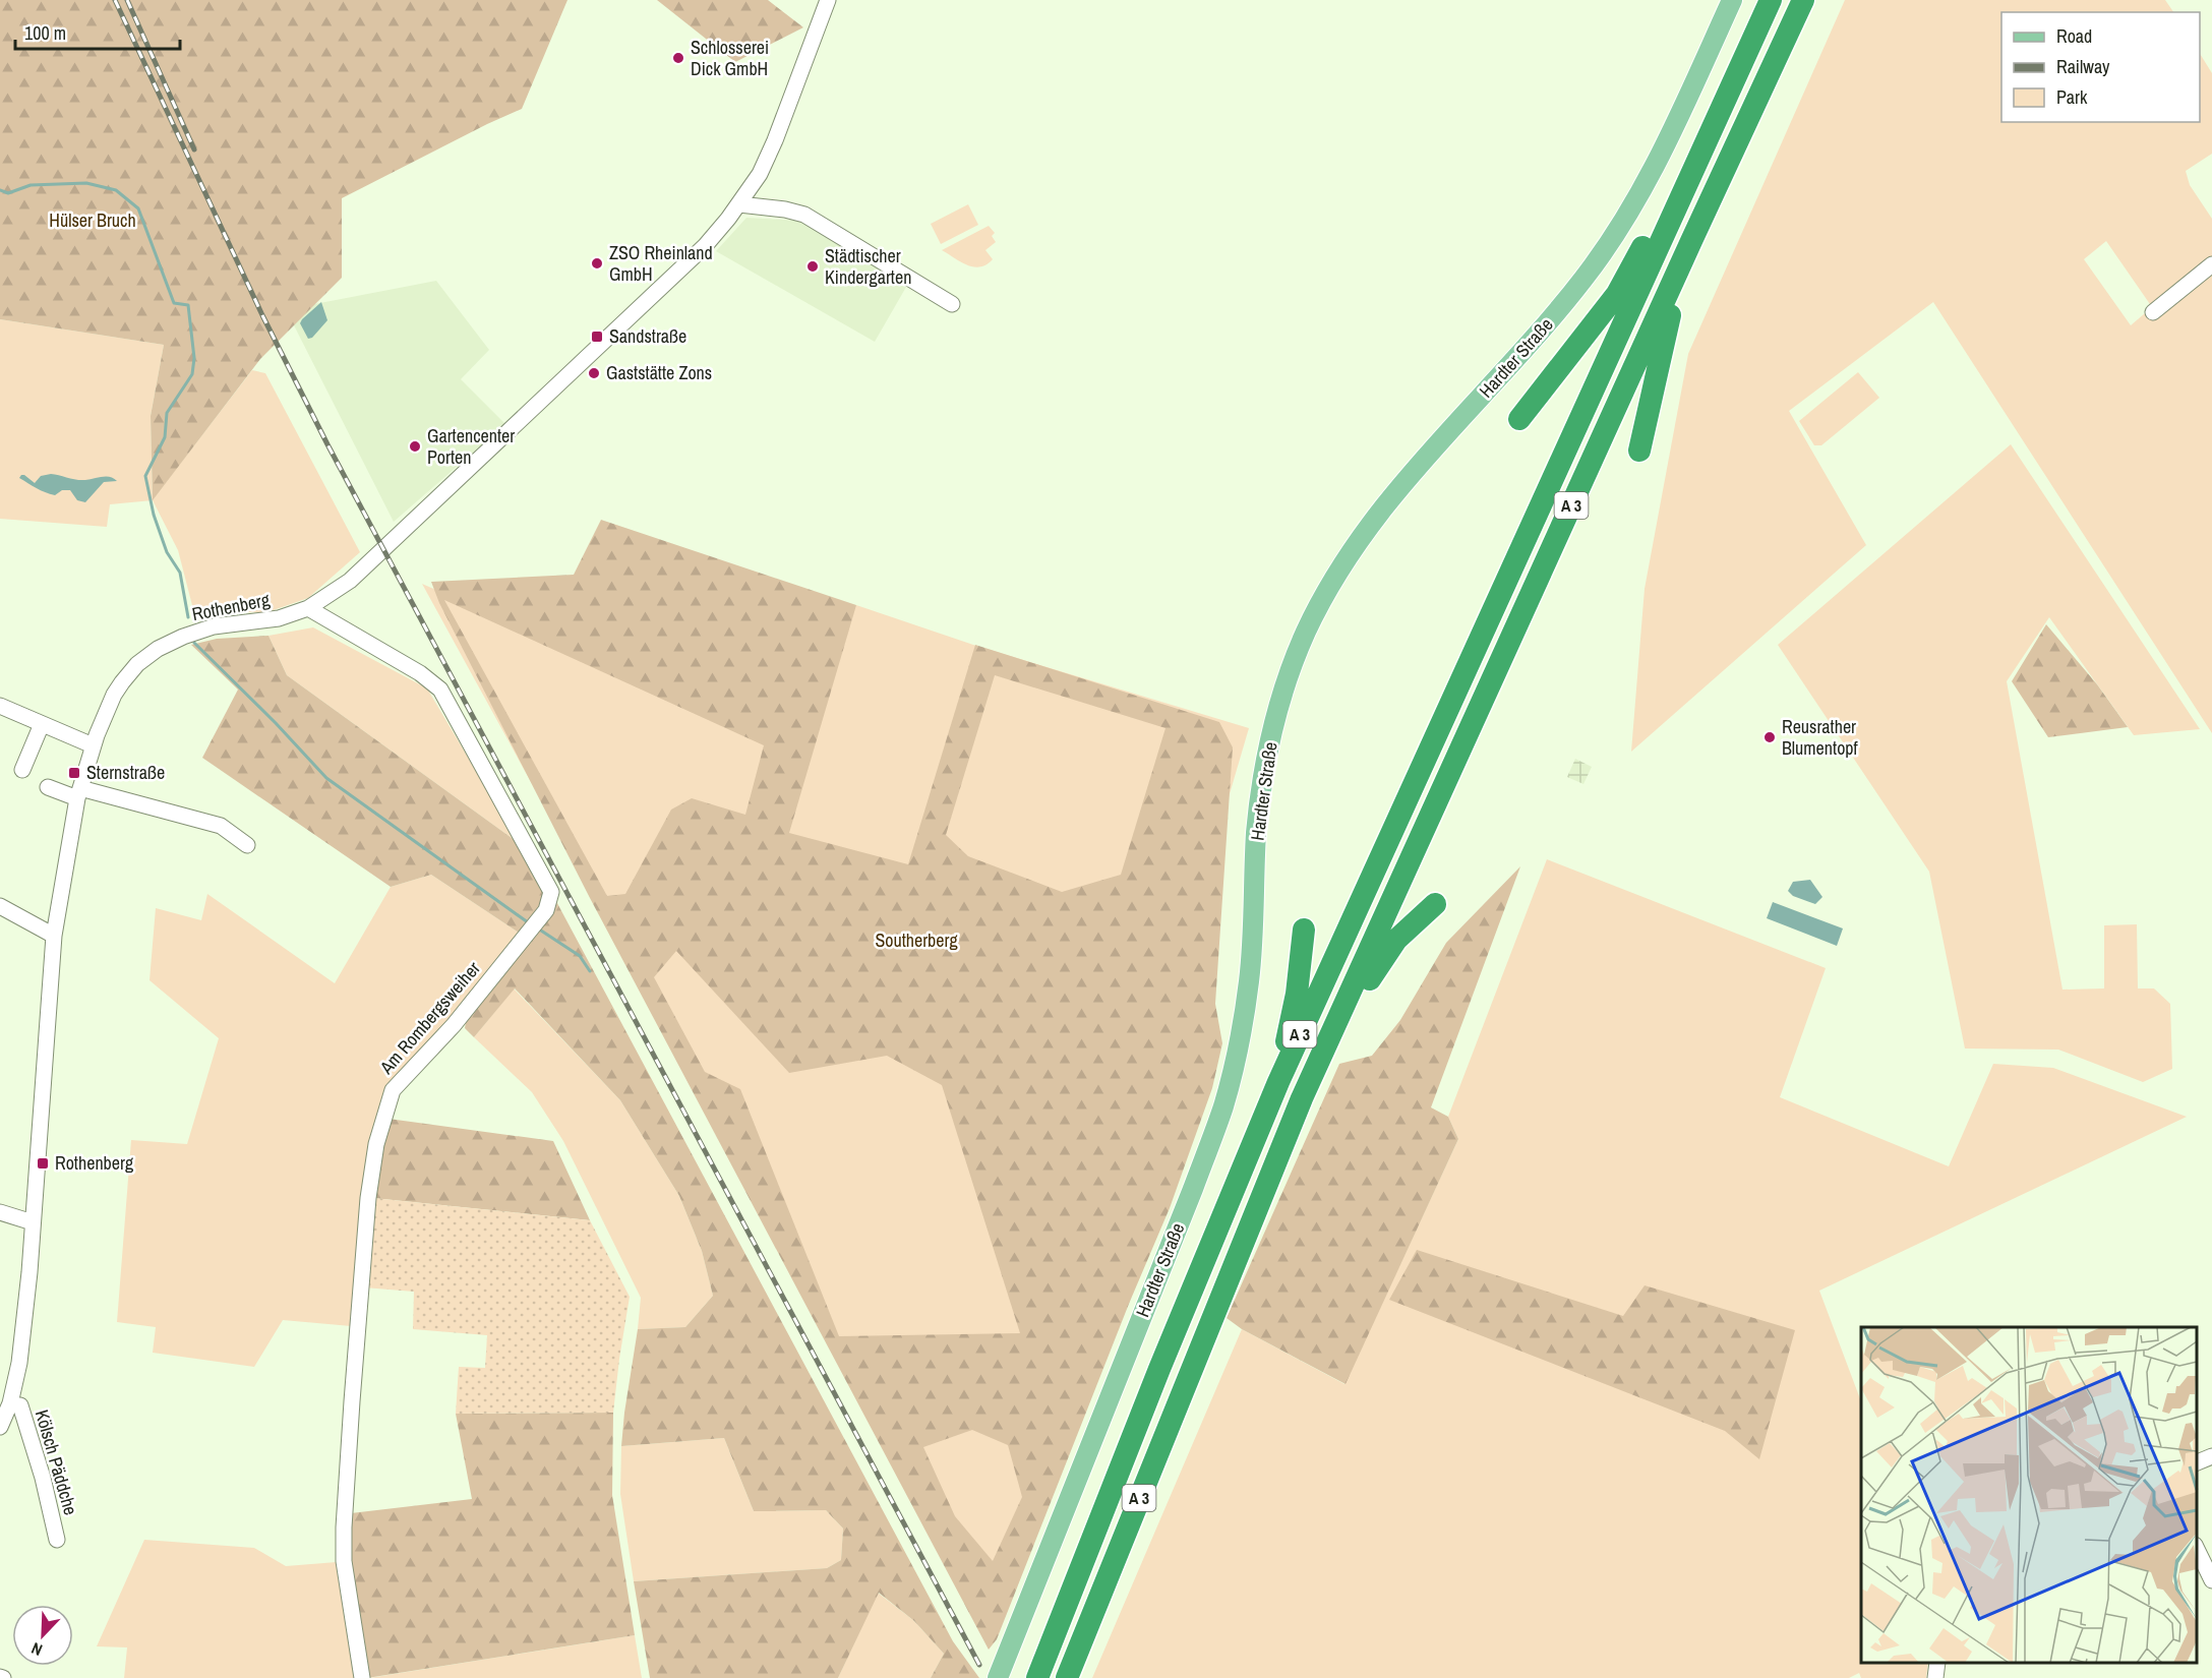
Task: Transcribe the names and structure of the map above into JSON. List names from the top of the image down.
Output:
{
  "streets": {
    "highway": ["A 3"],
    "main road": ["Hardter Straße"],
    "street": ["Rothenberg", "Am Rombergsweiher", "Kölsch Päddche"]
  },
  "crossings": [
    ["Rothenberg", "Am Rombergsweiher"],
    ["Rothenberg", "Kölsch Päddche"]
  ],
  "parks": ["Hülser Bruch", "Southerberg"],
  "places": {
    "other": [
      "Schlosserei Dick GmbH",
      "ZSO Rheinland GmbH",
      "Städtischer Kindergarten",
      "Gaststätte Zons",
      "Gartencenter Porten",
      "Reusrather Blumentopf"
    ],
    "transit": ["Sandstraße", "Sternstraße", "Rothenberg"]
  },
  "legend": ["Road", "Railway", "Park"],
  "scale_bar": "100 m",
  "north": "bottom left"
}
